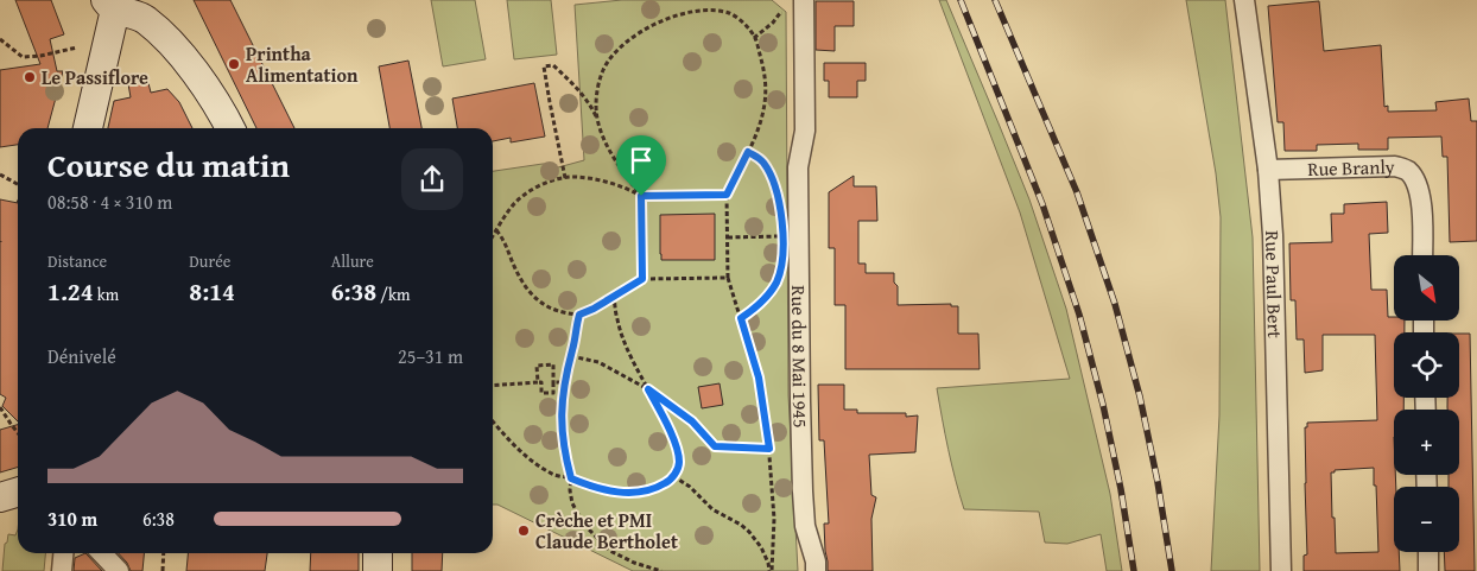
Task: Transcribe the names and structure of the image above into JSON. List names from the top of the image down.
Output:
{
  "streets": {
    "street": ["Rue Branly", "Rue Paul Bert", "Rue du 8 Mai 1945"]
  },
  "crossings": [
    ["Rue Branly", "Rue Paul Bert"]
  ],
  "places": ["Printha Alimentation", "Le Passiflore", "Crèche et PMI Claude Bertholet"],
  "north": "bottom right",
  "page": {
    "heading": ["Course du matin", "08:58 · 4 × 310 m"],
    "stats": [
      ["Distance", "1.24 km"],
      ["Durée", "8:14"],
      ["Allure", "6:38 /km"]
    ],
    "map_buttons": ["+", "−"],
    "chart": ["Dénivelé", "25–31 m"],
    "list": [
      {
        "name": "310 m",
        "note": "6:38"
      }
    ]
  }
}
